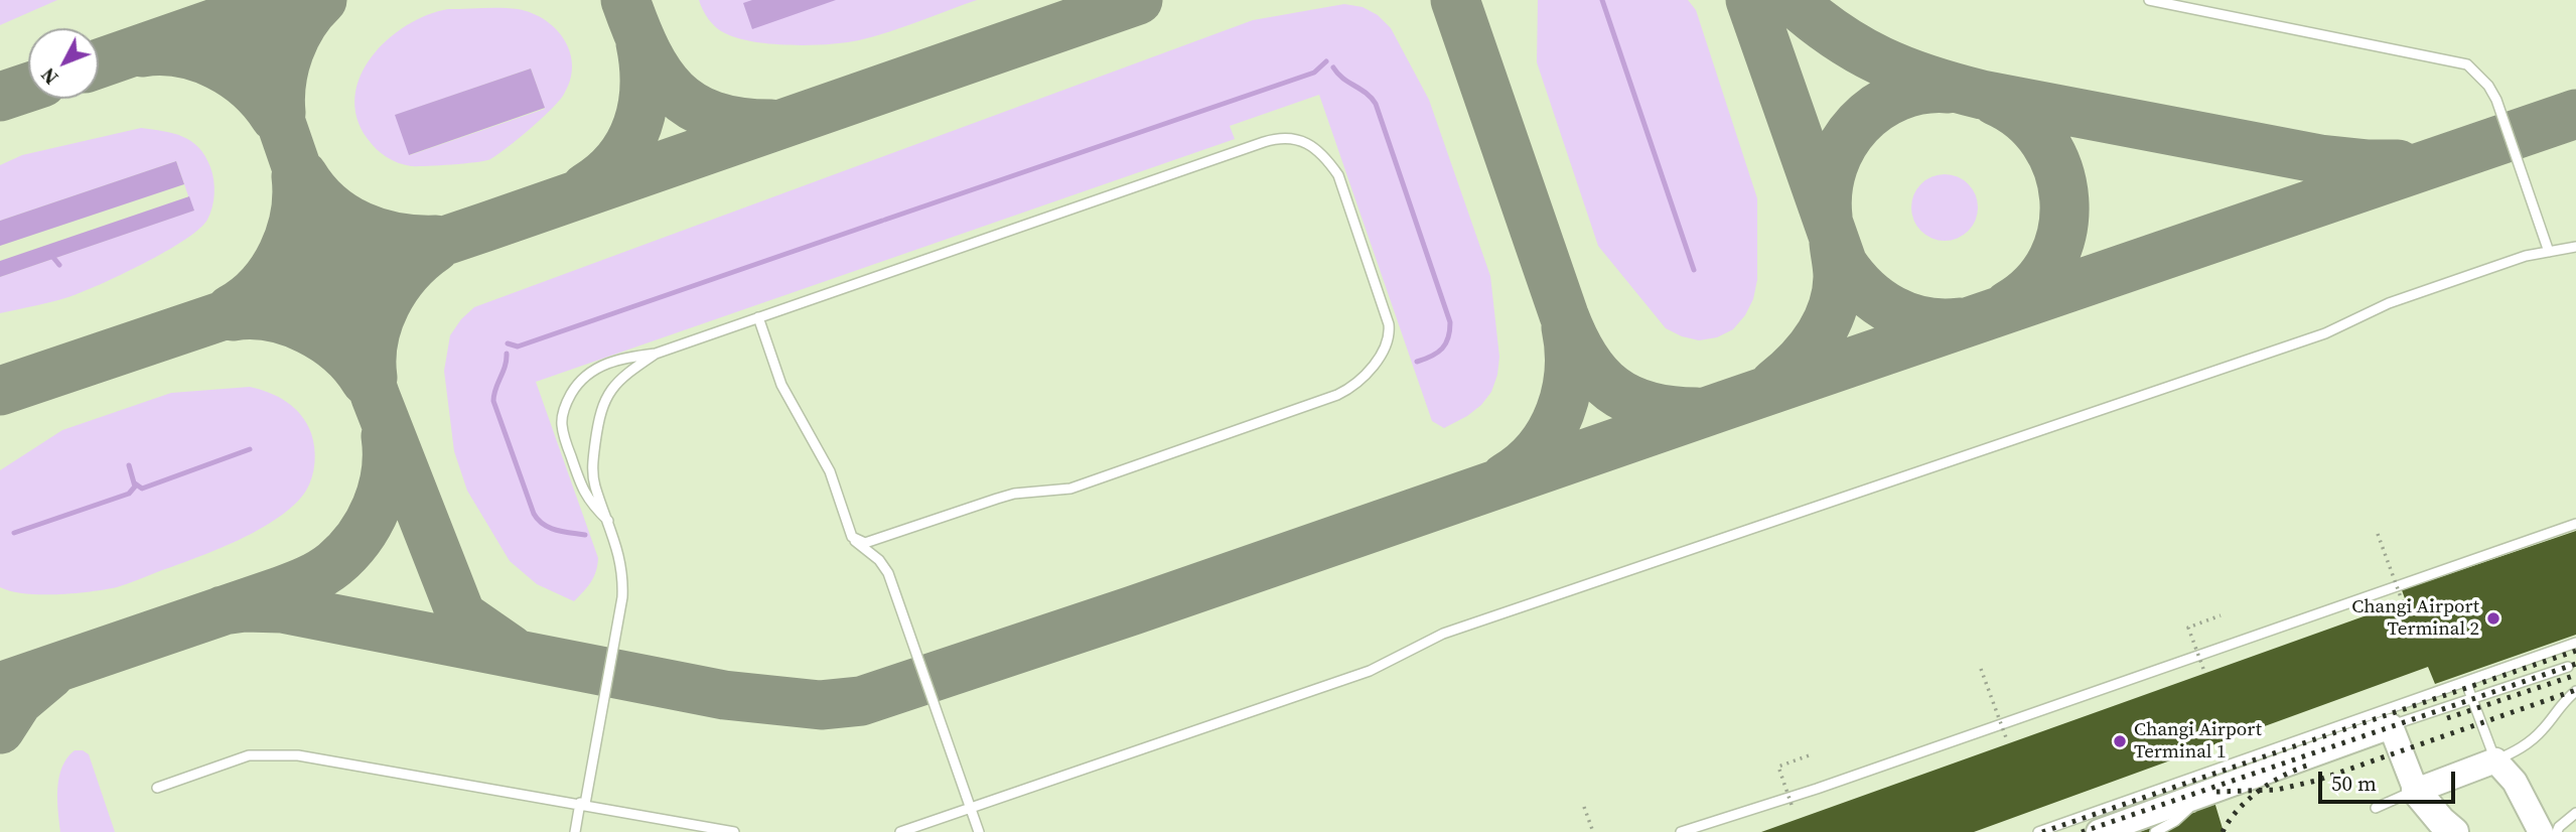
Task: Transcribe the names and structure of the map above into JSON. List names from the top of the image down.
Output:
{
  "places": ["Changi Airport Terminal 2", "Changi Airport Terminal 1"],
  "scale_bar": "50 m",
  "north": "bottom left"
}
